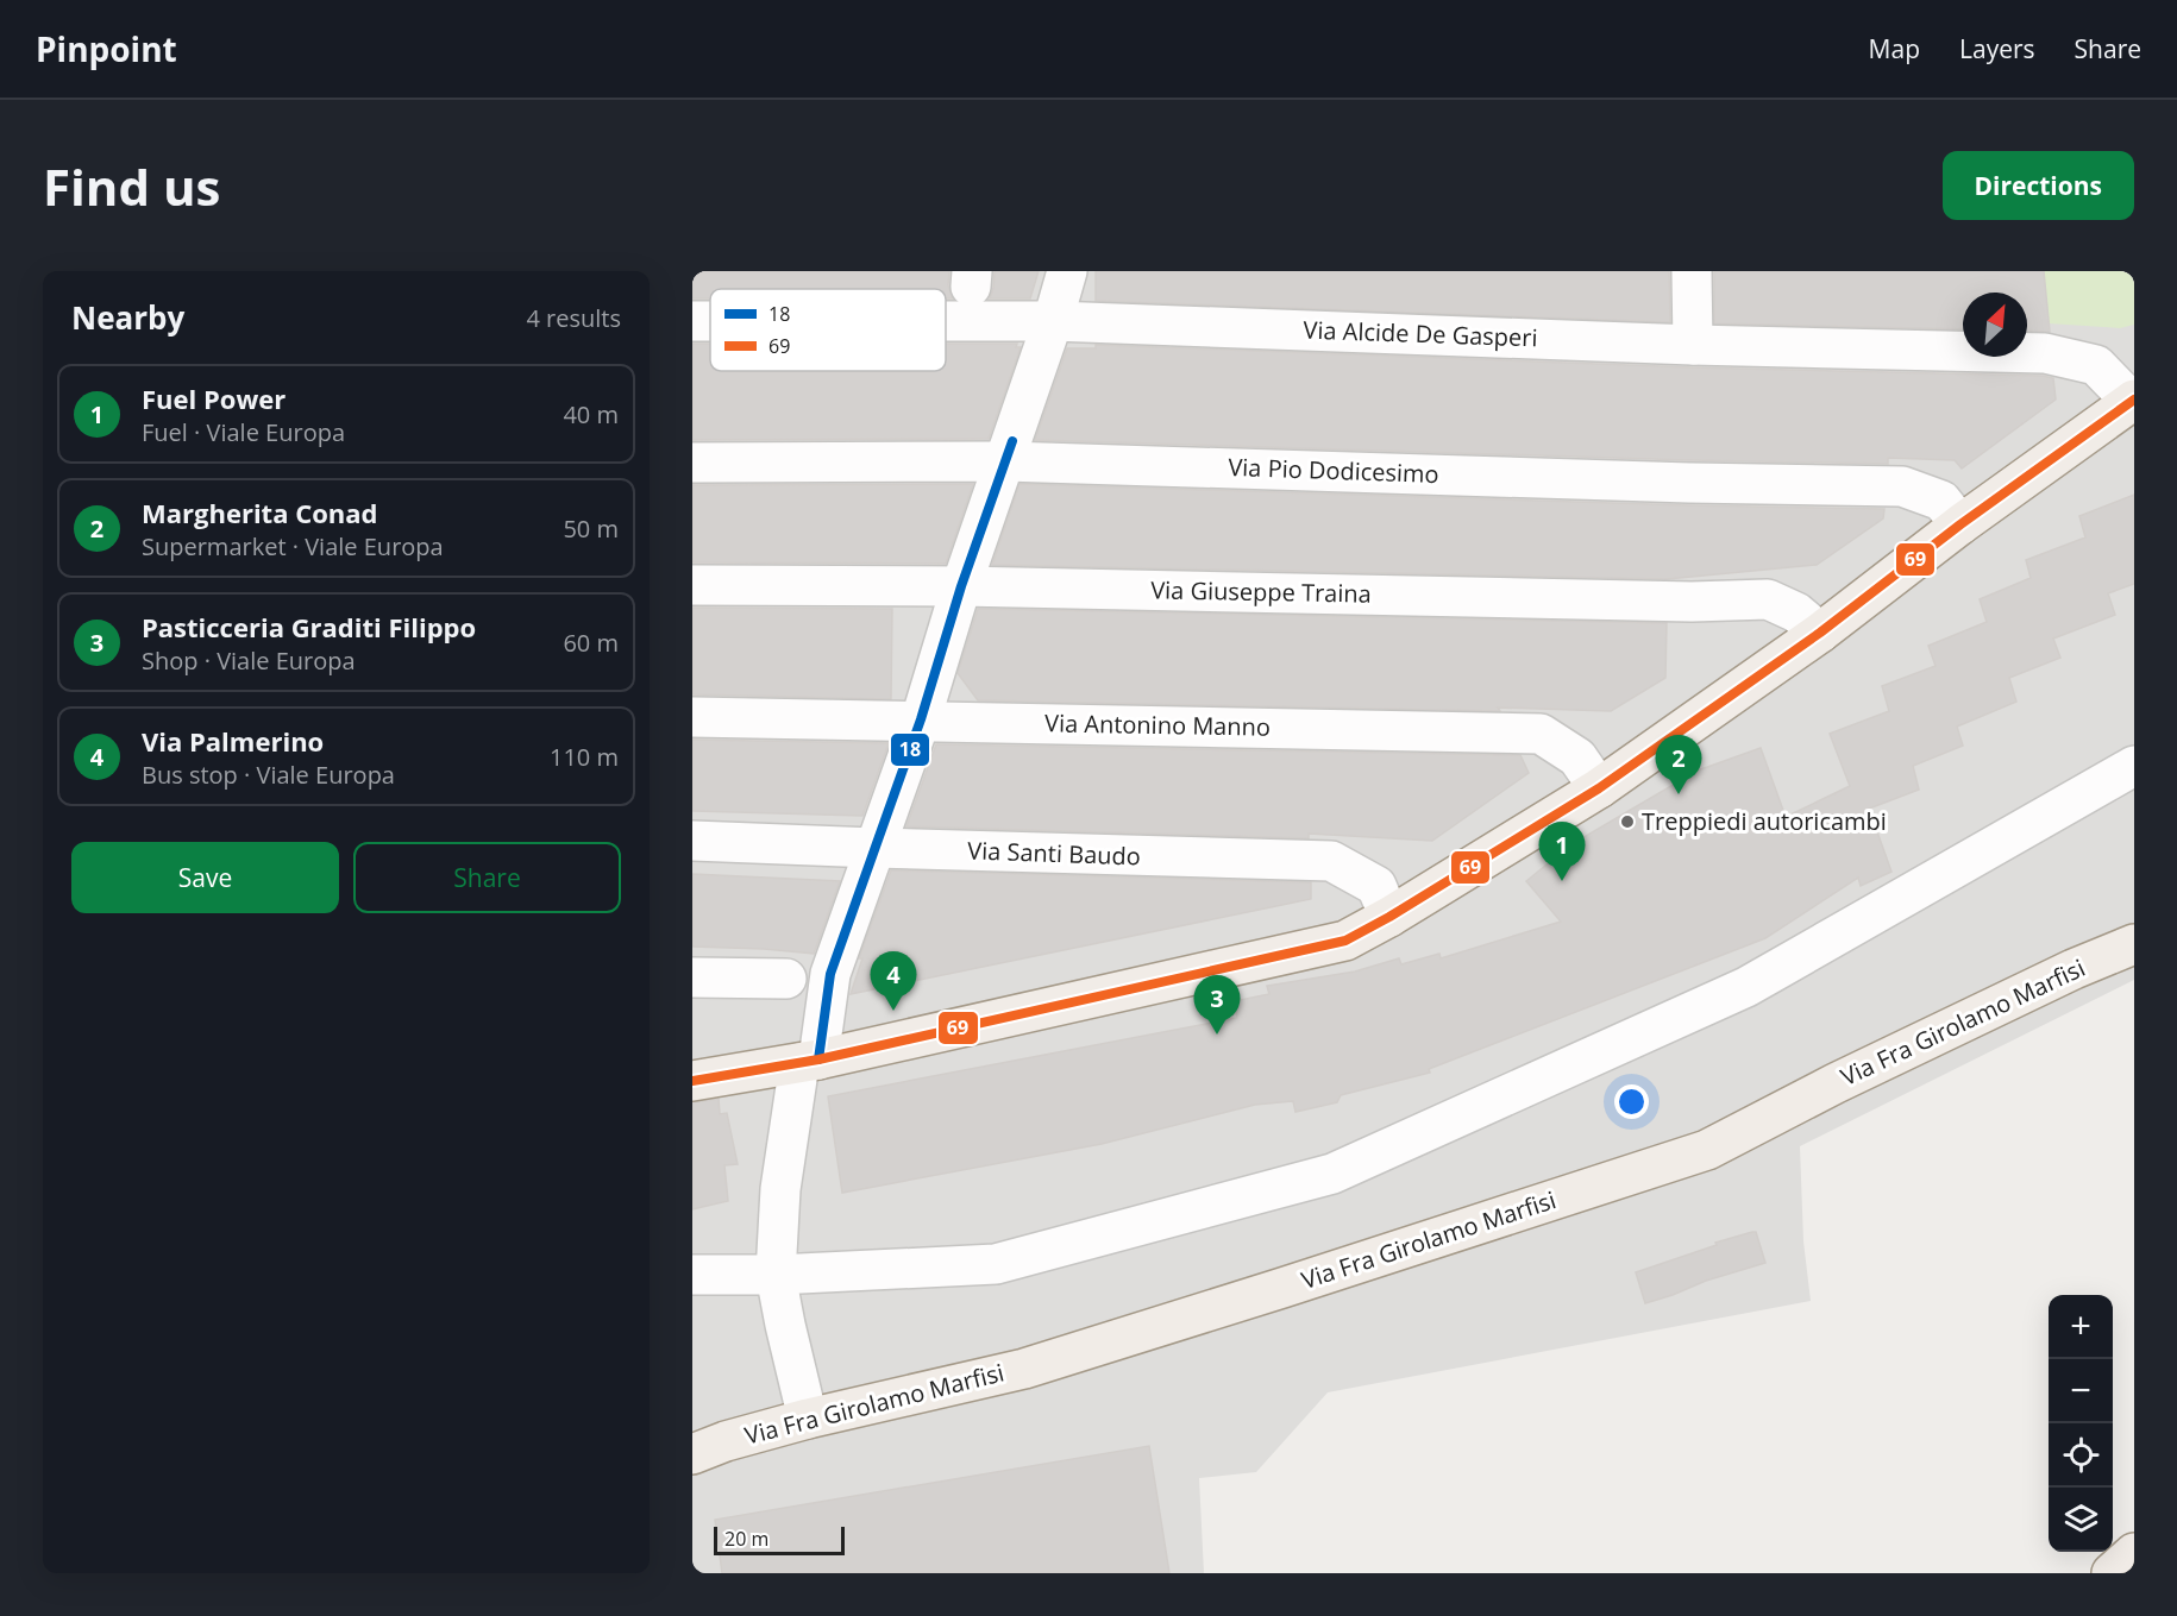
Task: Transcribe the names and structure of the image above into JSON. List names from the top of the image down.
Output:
{
  "streets": {
    "main road": ["Via Fra Girolamo Marfisi"],
    "street": [
      "Via Alcide De Gasperi",
      "Via Pio Dodicesimo",
      "Via Giuseppe Traina",
      "Via Antonino Manno",
      "Via Santi Baudo"
    ]
  },
  "places": ["Treppiedi autoricambi"],
  "lines": ["transit line 69", "transit line 18"],
  "legend": ["18", "69"],
  "scale_bar": "20 m",
  "north": "top right",
  "page": {
    "header": "Pinpoint",
    "nav": ["Map", "Layers", "Share"],
    "buttons": [
      "Directions",
      ["Save", "Share"]
    ],
    "title": "Find us",
    "heading": ["Nearby", "4 results"],
    "list": [
      {
        "mark": "1",
        "name": "Fuel Power",
        "note": "Fuel · Viale Europa",
        "value": "40 m"
      },
      {
        "mark": "2",
        "name": "Margherita Conad",
        "note": "Supermarket · Viale Europa",
        "value": "50 m"
      },
      {
        "mark": "3",
        "name": "Pasticceria Graditi Filippo",
        "note": "Shop · Viale Europa",
        "value": "60 m"
      },
      {
        "mark": "4",
        "name": "Via Palmerino",
        "note": "Bus stop · Viale Europa",
        "value": "110 m"
      }
    ],
    "pins": [
      "2",
      "1",
      "4",
      "3"
    ],
    "map_buttons": ["+", "−"],
    "scale": "20 m"
  }
}
